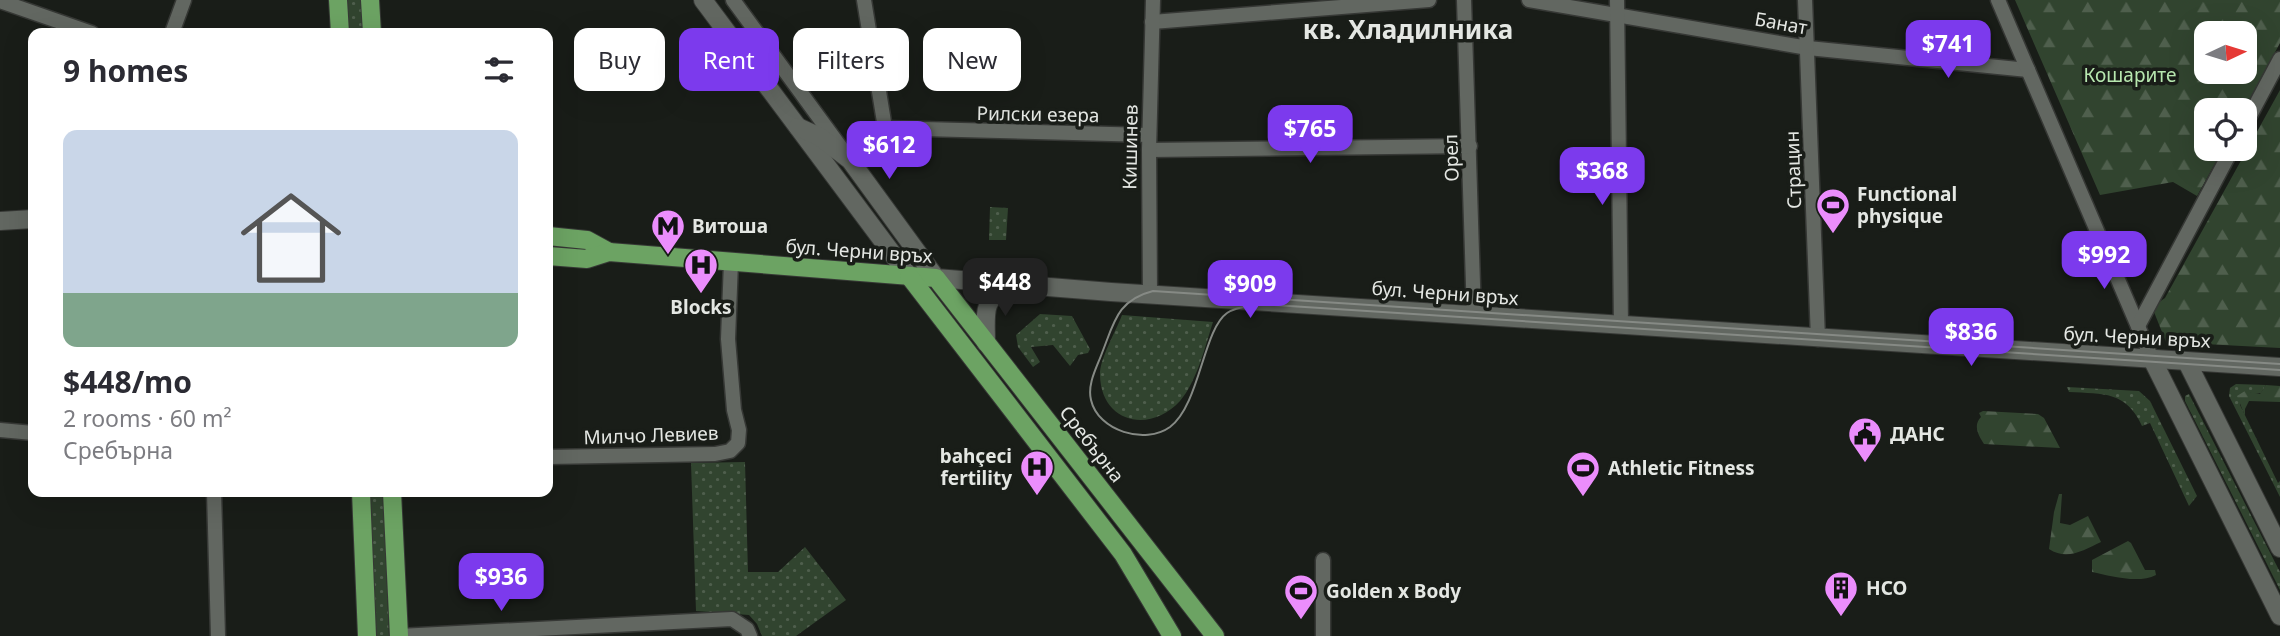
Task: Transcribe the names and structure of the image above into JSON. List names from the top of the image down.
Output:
{
  "streets": {
    "main road": ["бул. Черни връх", "Сребърна"],
    "street": [
      "Банат",
      "Рилски езера",
      "Кишинев",
      "Орел",
      "Страцин",
      "Милчо Левиев"
    ]
  },
  "crossings": [
    ["Банат", "Страцин"],
    ["Рилски езера", "Кишинев"],
    ["Рилски езера", "Орел"],
    ["Кишинев", "бул. Черни връх"],
    ["Орел", "бул. Черни връх"],
    ["Страцин", "бул. Черни връх"],
    ["бул. Черни връх", "Милчо Левиев"],
    ["бул. Черни връх", "Сребърна"]
  ],
  "districts": ["кв. Хладилника"],
  "parks": ["Кошарите"],
  "places": {
    "sports": ["Functional physique", "Athletic Fitness", "Golden x Body"],
    "metro station": ["Витоша"],
    "hospital": ["Blocks", "bahçeci fertility"],
    "public building": ["ДАНС"],
    "building": ["НСО"]
  },
  "north": "right",
  "page": {
    "price": [
      "$741",
      "$765",
      "$612",
      "$368",
      "$992",
      "$448",
      "$909",
      "$836",
      "$936"
    ],
    "chip": [
      "Buy",
      "Rent",
      "Filters",
      "New"
    ],
    "heading": "9 homes",
    "list": [
      {
        "name": "$448/mo",
        "note": "2 rooms · 60 m² · Сребърна"
      }
    ]
  }
}
